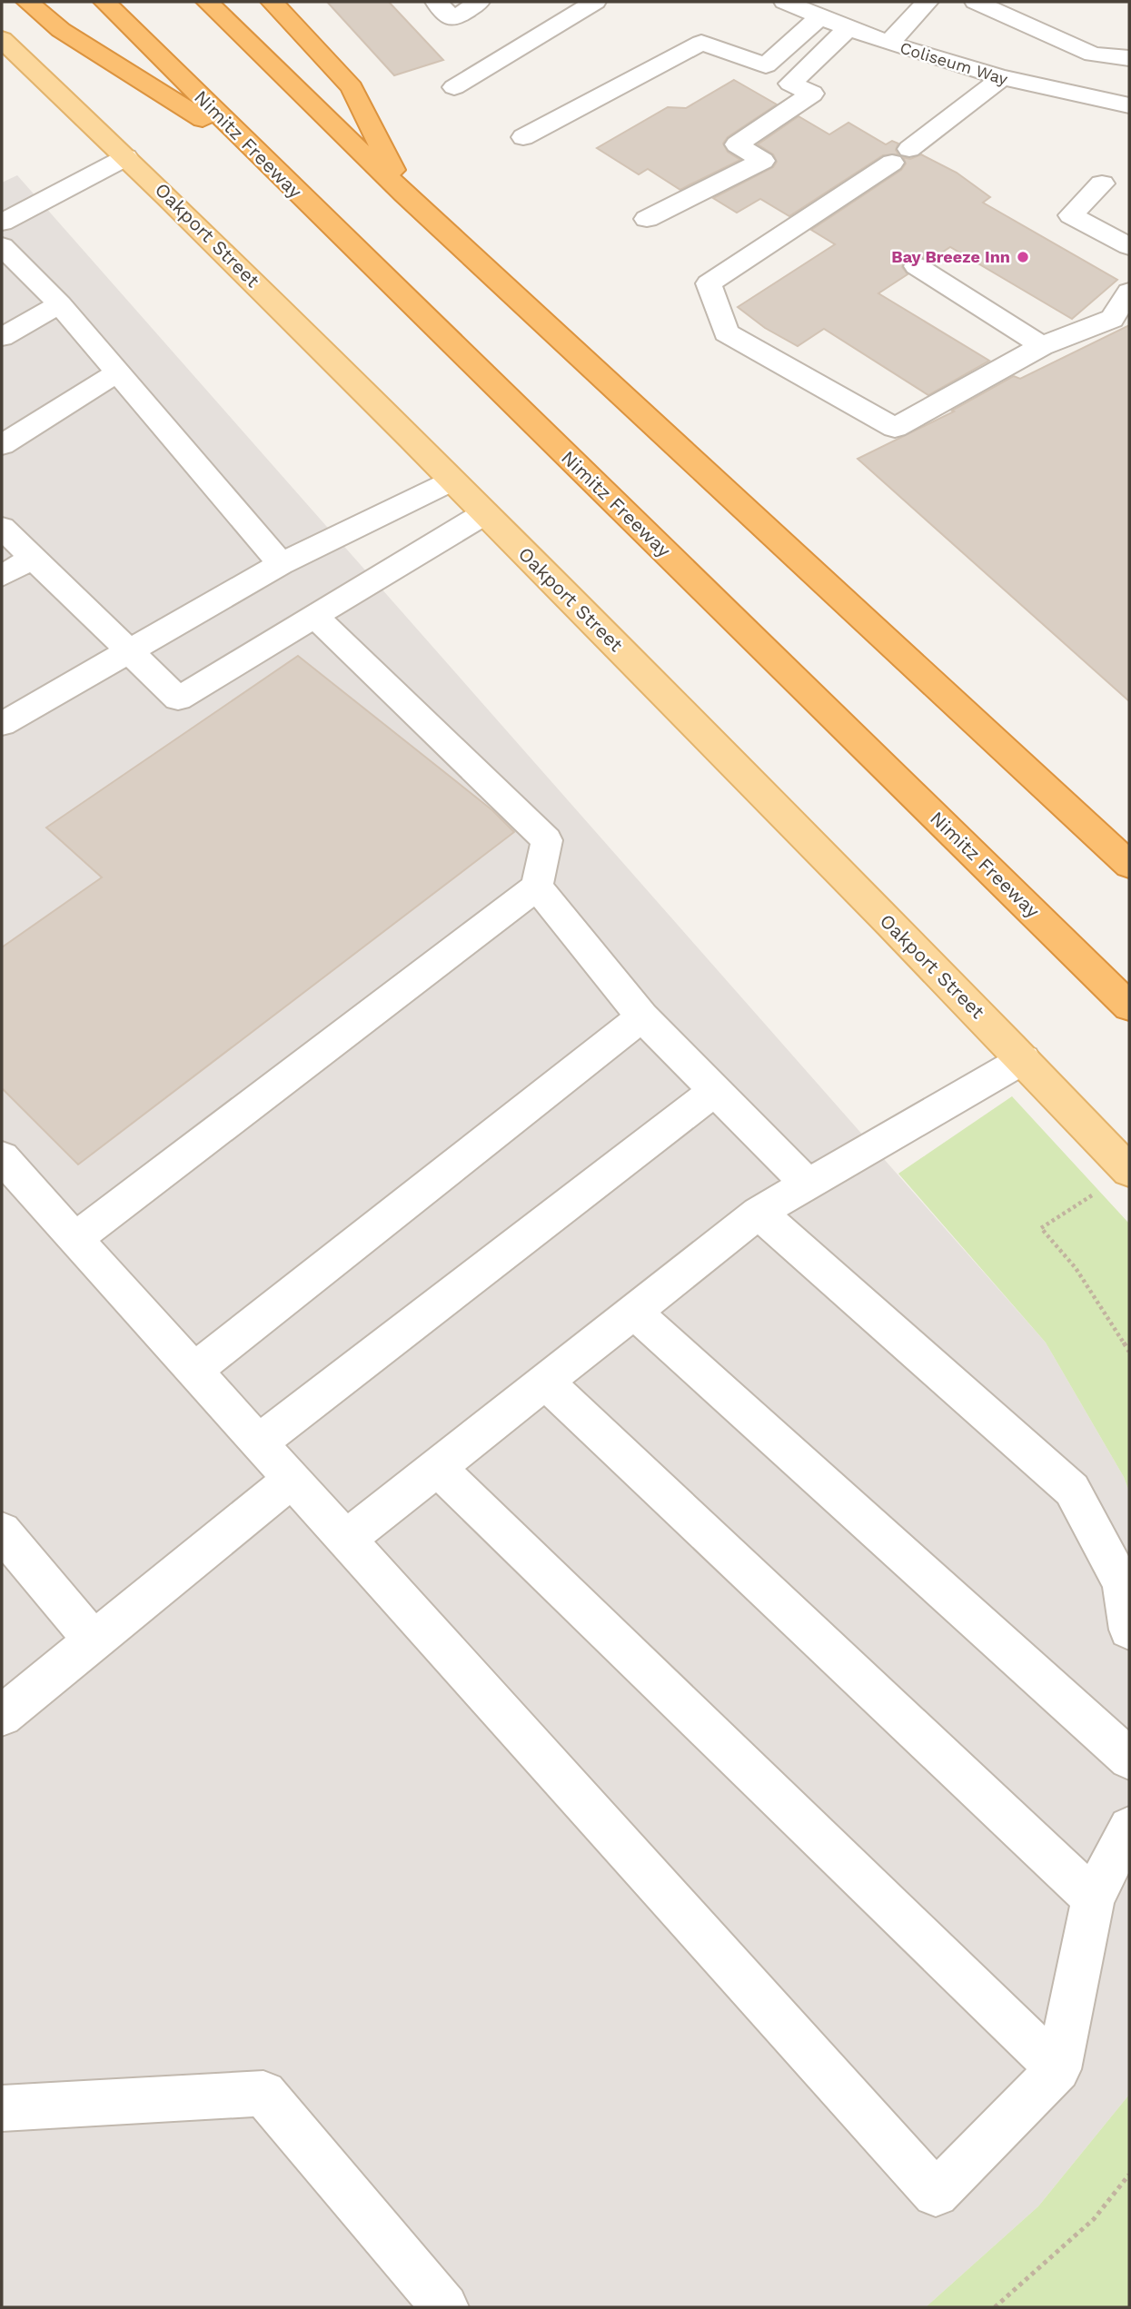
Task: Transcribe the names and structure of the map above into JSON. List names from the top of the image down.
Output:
{
  "streets": {
    "highway": ["Nimitz Freeway"],
    "main road": ["Oakport Street"],
    "street": ["Coliseum Way"]
  },
  "places": ["Bay Breeze Inn"]
}
